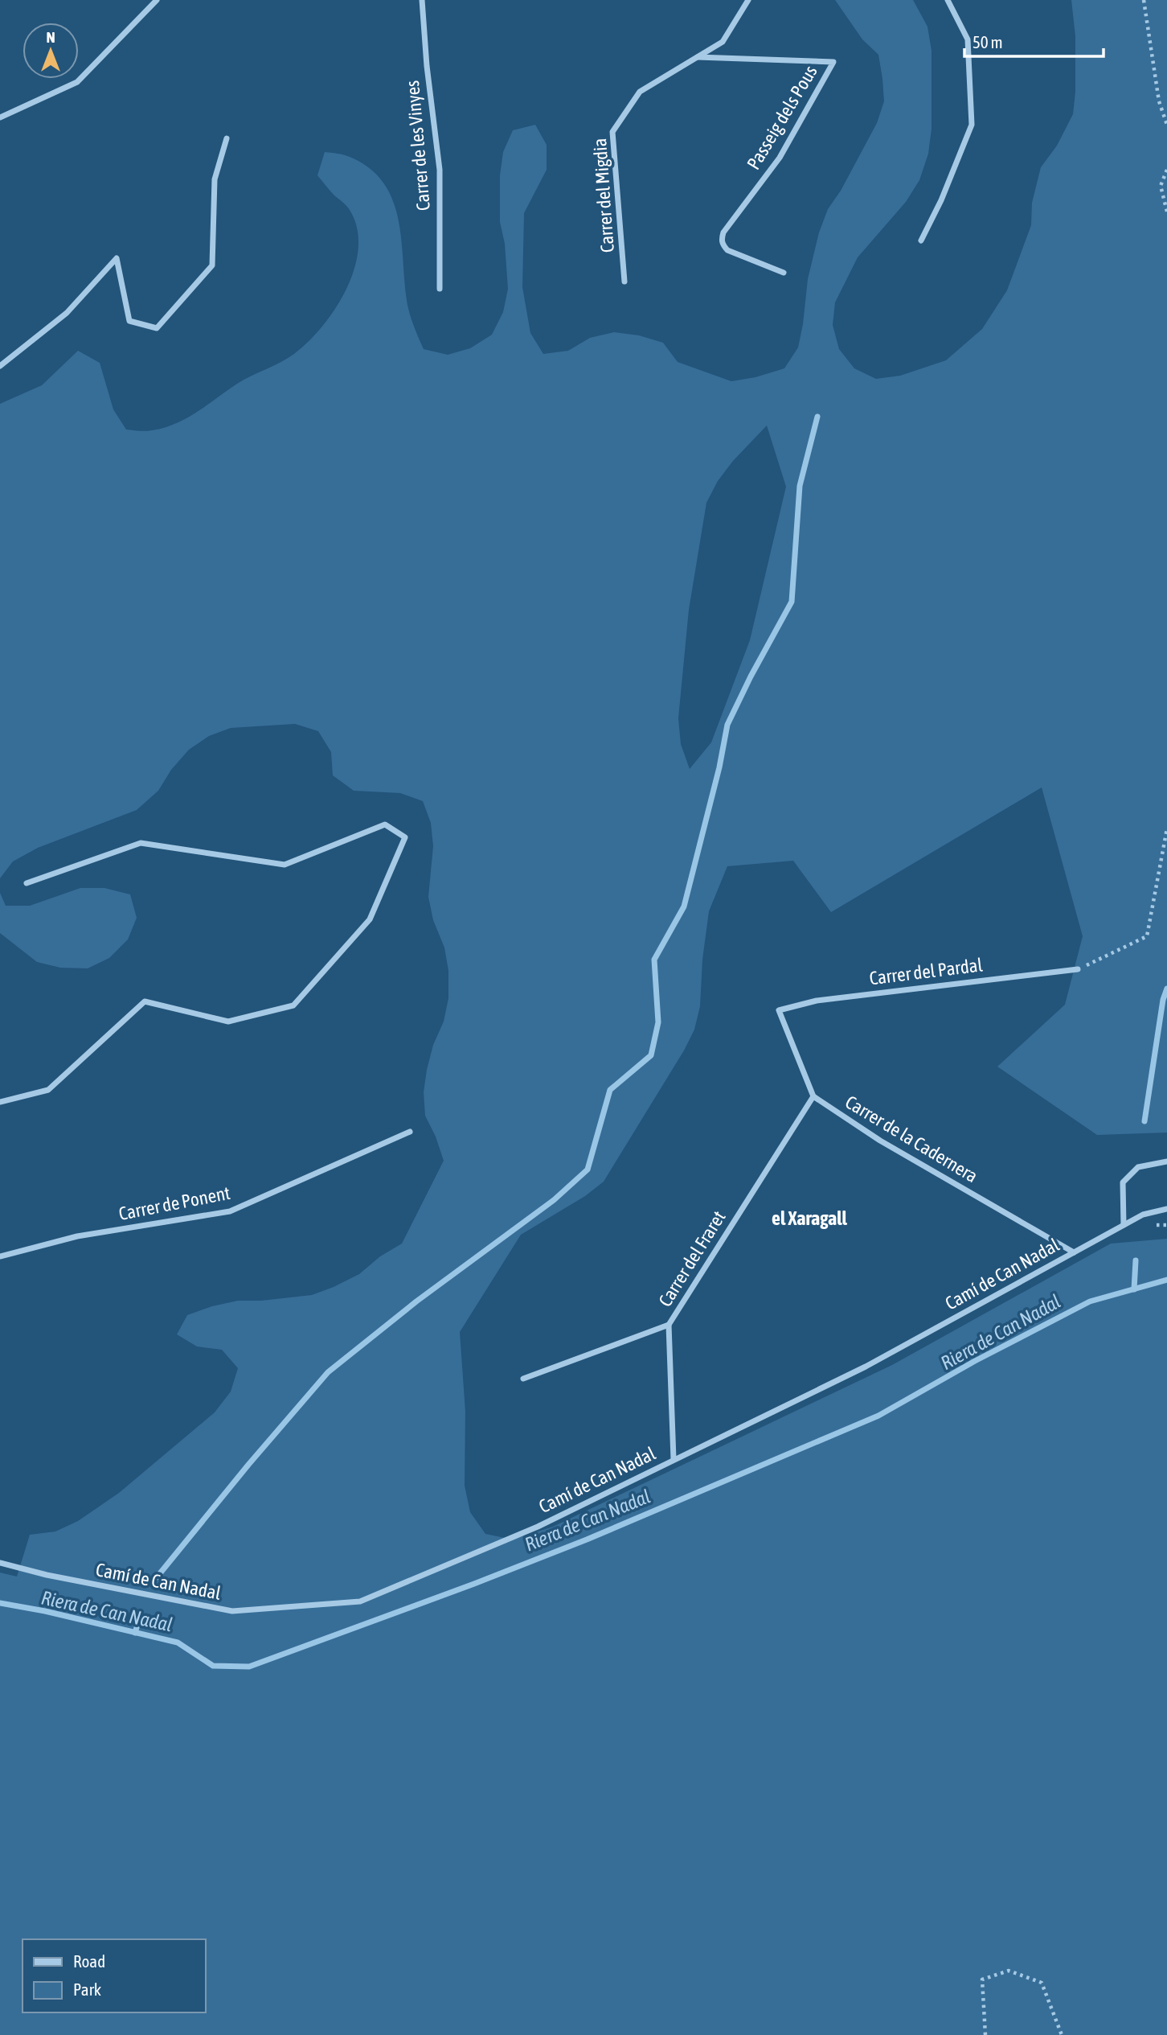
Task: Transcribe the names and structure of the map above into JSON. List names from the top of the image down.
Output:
{
  "streets": {
    "street": [
      "Passeig dels Pous",
      "Carrer de les Vinyes",
      "Carrer del Migdia",
      "Carrer del Pardal",
      "Carrer de la Cadernera",
      "Carrer de Ponent",
      "Carrer del Fraret",
      "Camí de Can Nadal"
    ]
  },
  "crossings": [
    ["Passeig dels Pous", "Carrer del Migdia"],
    ["Carrer del Pardal", "Carrer de la Cadernera"],
    ["Carrer del Pardal", "Carrer del Fraret"],
    ["Carrer de la Cadernera", "Carrer del Fraret"],
    ["Carrer de la Cadernera", "Camí de Can Nadal"],
    ["Carrer del Fraret", "Camí de Can Nadal"]
  ],
  "districts": ["el Xaragall"],
  "water": ["Riera de Can Nadal"],
  "legend": ["Road", "Park"],
  "scale_bar": "50 m",
  "north": "top"
}
